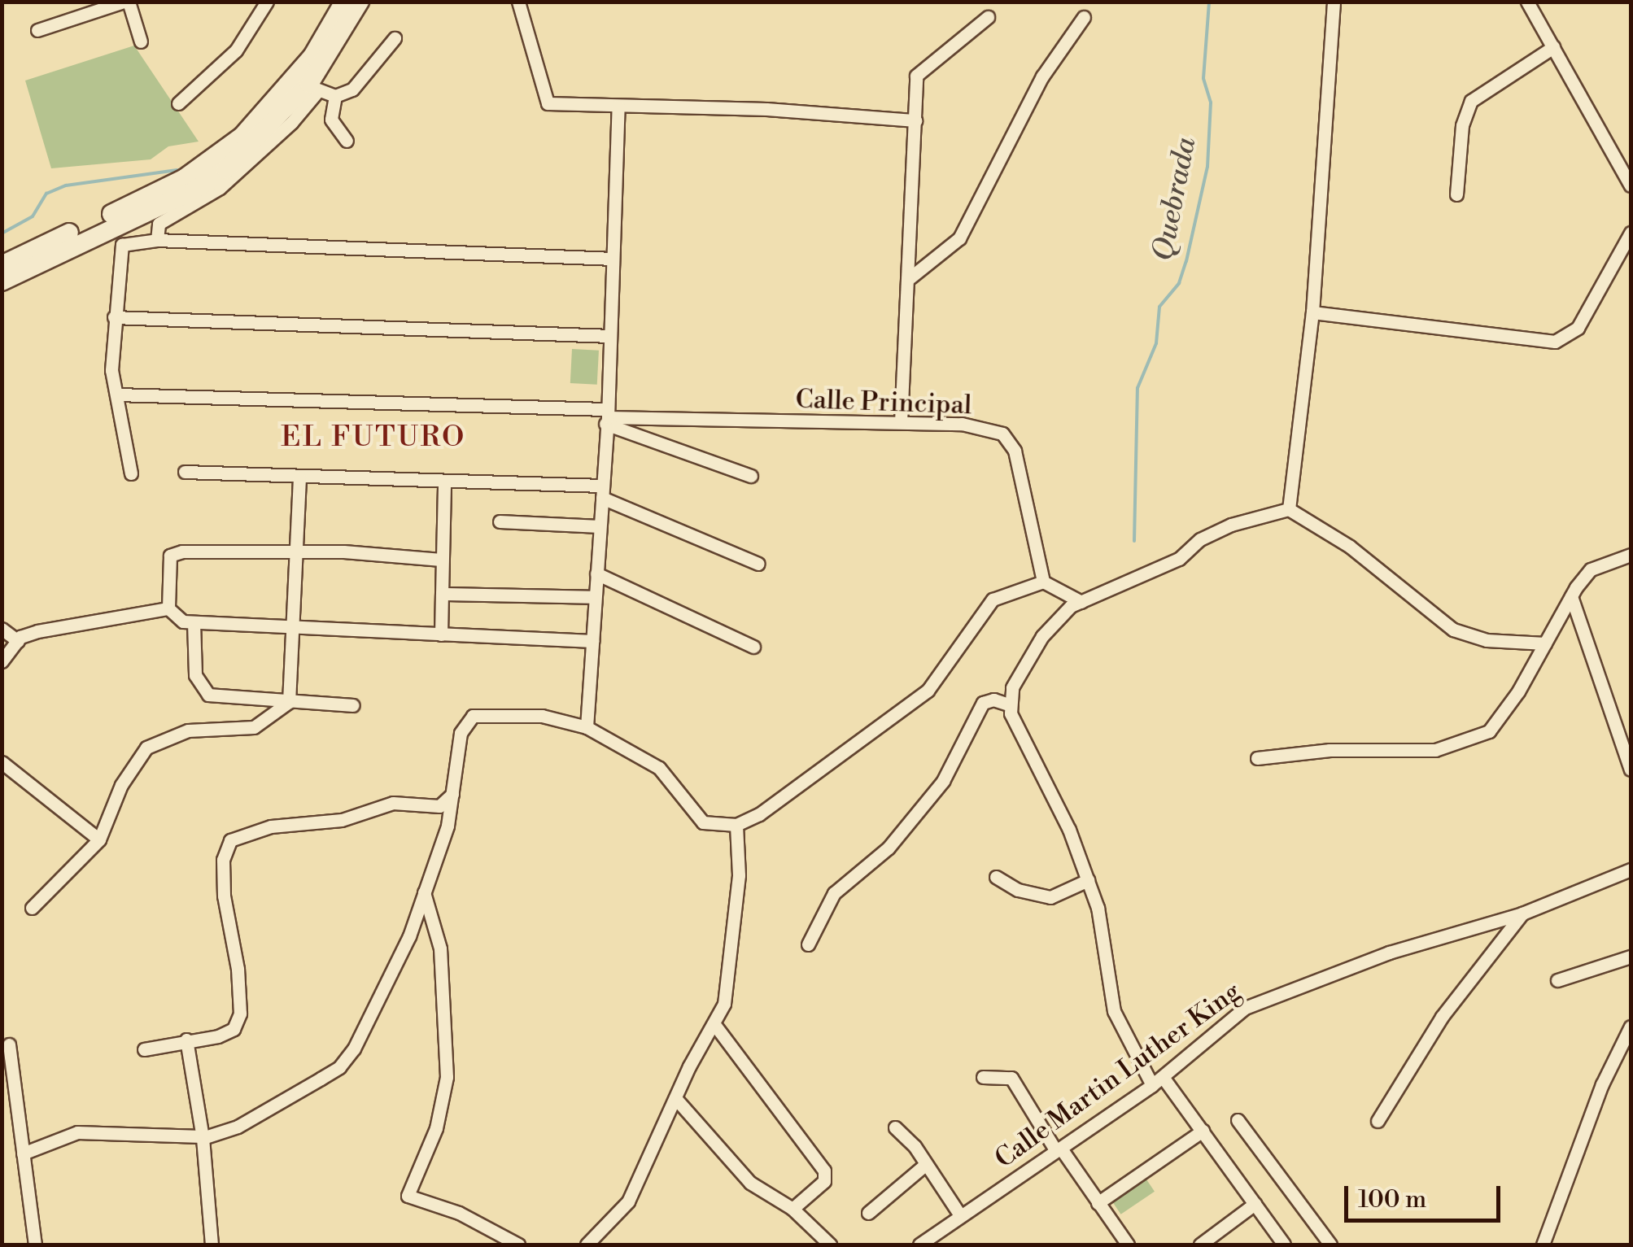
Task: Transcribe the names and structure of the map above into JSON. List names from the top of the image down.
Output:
{
  "streets": {
    "street": ["Calle Principal", "Calle Martin Luther King"]
  },
  "districts": ["EL FUTURO"],
  "water": ["Quebrada"],
  "scale_bar": "100 m"
}
